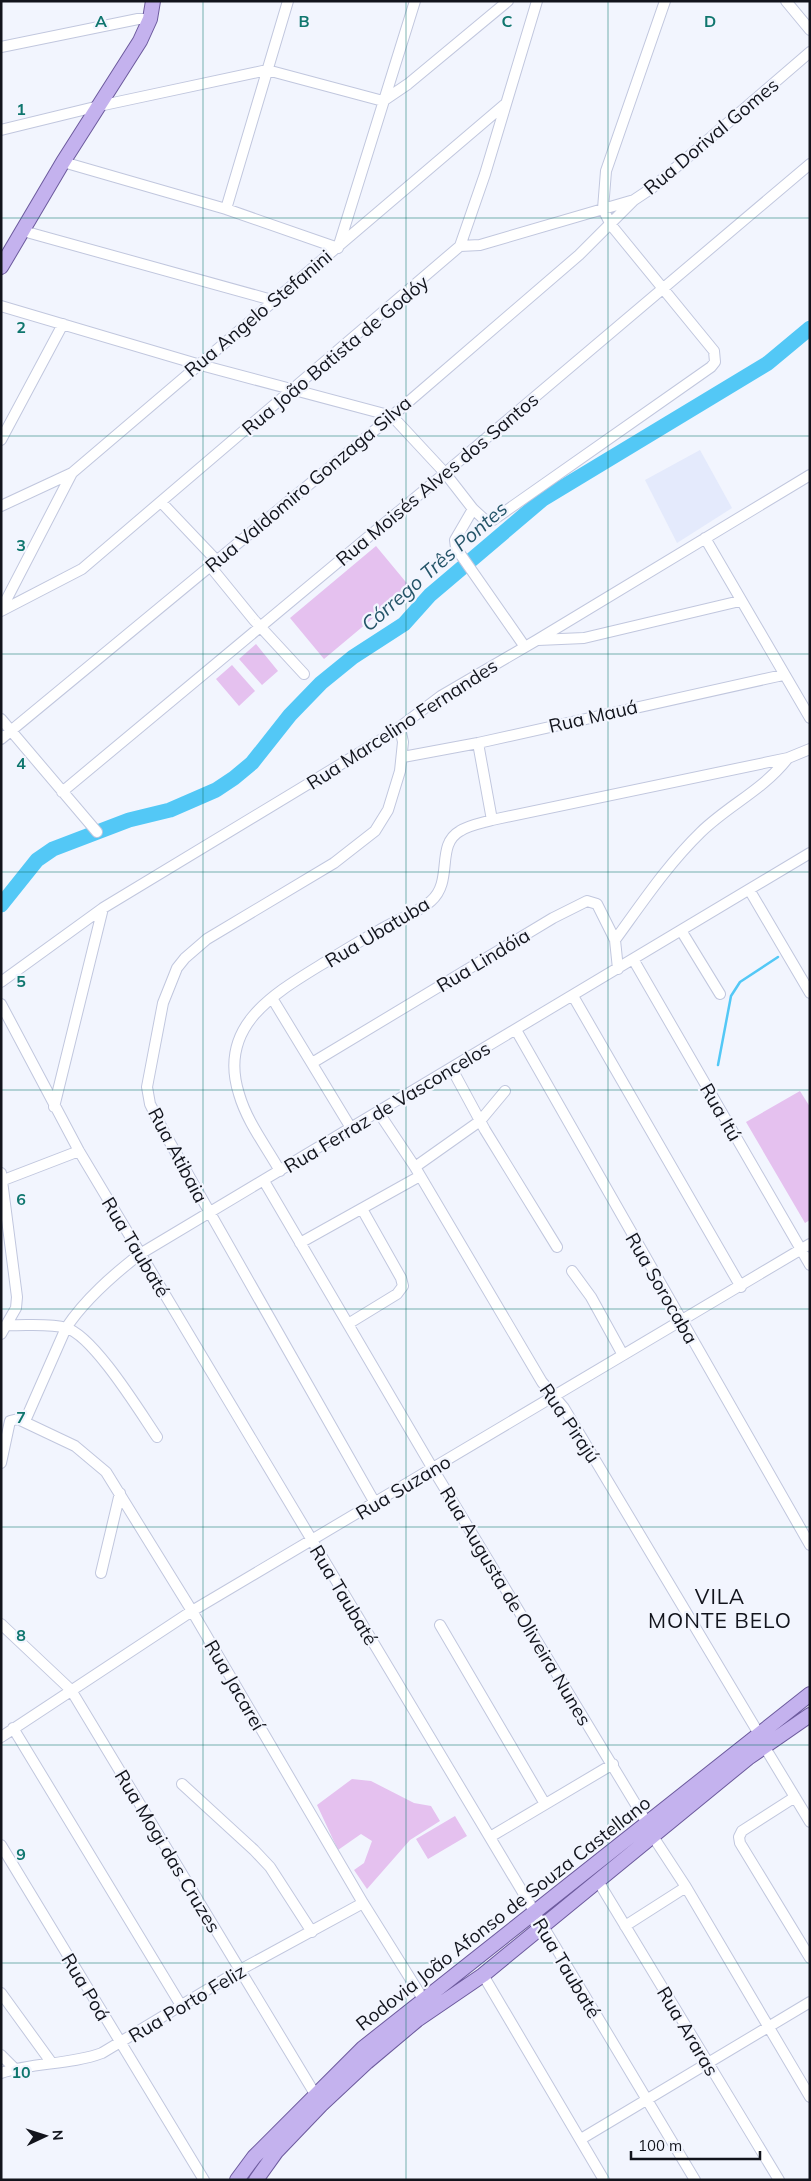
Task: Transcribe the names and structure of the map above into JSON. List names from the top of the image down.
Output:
{
  "streets": {
    "main road": ["Rodovia João Afonso de Souza Castellano"],
    "street": [
      "Rua Dorival Gomes",
      "Rua Angelo Stefanini",
      "Rua João Batista de Godóy",
      "Rua Moisés Alves dos Santos",
      "Rua Valdomiro Gonzaga Silva",
      "Rua Mauá",
      "Rua Marcelino Fernandes",
      "Rua Ubatuba",
      "Rua Lindóia",
      "Rua Ferraz de Vasconcelos",
      "Rua Itú",
      "Rua Atibaia",
      "Rua Taubaté",
      "Rua Sorocaba",
      "Rua Pirajú",
      "Rua Suzano",
      "Rua Augusta de Oliveira Nunes",
      "Rua Jacareí",
      "Rua Mogi das Cruzes",
      "Rua Poá",
      "Rua Porto Feliz",
      "Rua Araras"
    ]
  },
  "crossings": [
    ["Rua Dorival Gomes", "Rua João Batista de Godóy"],
    ["Rua Dorival Gomes", "Rua Valdomiro Gonzaga Silva"],
    ["Rua Mauá", "Rua Atibaia"],
    ["Rua Marcelino Fernandes", "Rua Atibaia"],
    ["Rua Ubatuba", "Rua Ferraz de Vasconcelos"],
    ["Rua Lindóia", "Rua Ferraz de Vasconcelos"],
    ["Rua Ferraz de Vasconcelos", "Rua Itú"],
    ["Rua Ferraz de Vasconcelos", "Rua Atibaia"],
    ["Rua Ferraz de Vasconcelos", "Rua Taubaté"],
    ["Rua Ferraz de Vasconcelos", "Rua Sorocaba"],
    ["Rua Ferraz de Vasconcelos", "Rua Pirajú"],
    ["Rua Ferraz de Vasconcelos", "Rua Augusta de Oliveira Nunes"],
    ["Rua Ferraz de Vasconcelos", "Rua Jacareí"],
    ["Rua Itú", "Rua Suzano"],
    ["Rua Atibaia", "Rua Suzano"],
    ["Rua Taubaté", "Rua Suzano"],
    ["Rua Taubaté", "Rodovia João Afonso de Souza Castellano"],
    ["Rua Sorocaba", "Rua Suzano"],
    ["Rua Pirajú", "Rua Suzano"],
    ["Rua Pirajú", "Rodovia João Afonso de Souza Castellano"],
    ["Rua Suzano", "Rua Augusta de Oliveira Nunes"],
    ["Rua Suzano", "Rua Jacareí"],
    ["Rua Suzano", "Rua Mogi das Cruzes"],
    ["Rua Augusta de Oliveira Nunes", "Rodovia João Afonso de Souza Castellano"],
    ["Rua Jacareí", "Rodovia João Afonso de Souza Castellano"],
    ["Rua Jacareí", "Rua Porto Feliz"],
    ["Rua Mogi das Cruzes", "Rodovia João Afonso de Souza Castellano"],
    ["Rua Mogi das Cruzes", "Rua Porto Feliz"],
    ["Rodovia João Afonso de Souza Castellano", "Rua Araras"],
    ["Rua Poá", "Rua Porto Feliz"]
  ],
  "districts": ["VILA MONTE BELO"],
  "water": ["Córrego Três Pontes"],
  "scale_bar": "100 m",
  "north": "right",
  "grid": {
    "columns": [
      "A",
      "B",
      "C",
      "D"
    ],
    "rows": [
      "1",
      "2",
      "3",
      "4",
      "5",
      "6",
      "7",
      "8",
      "9",
      "10"
    ]
  }
}
